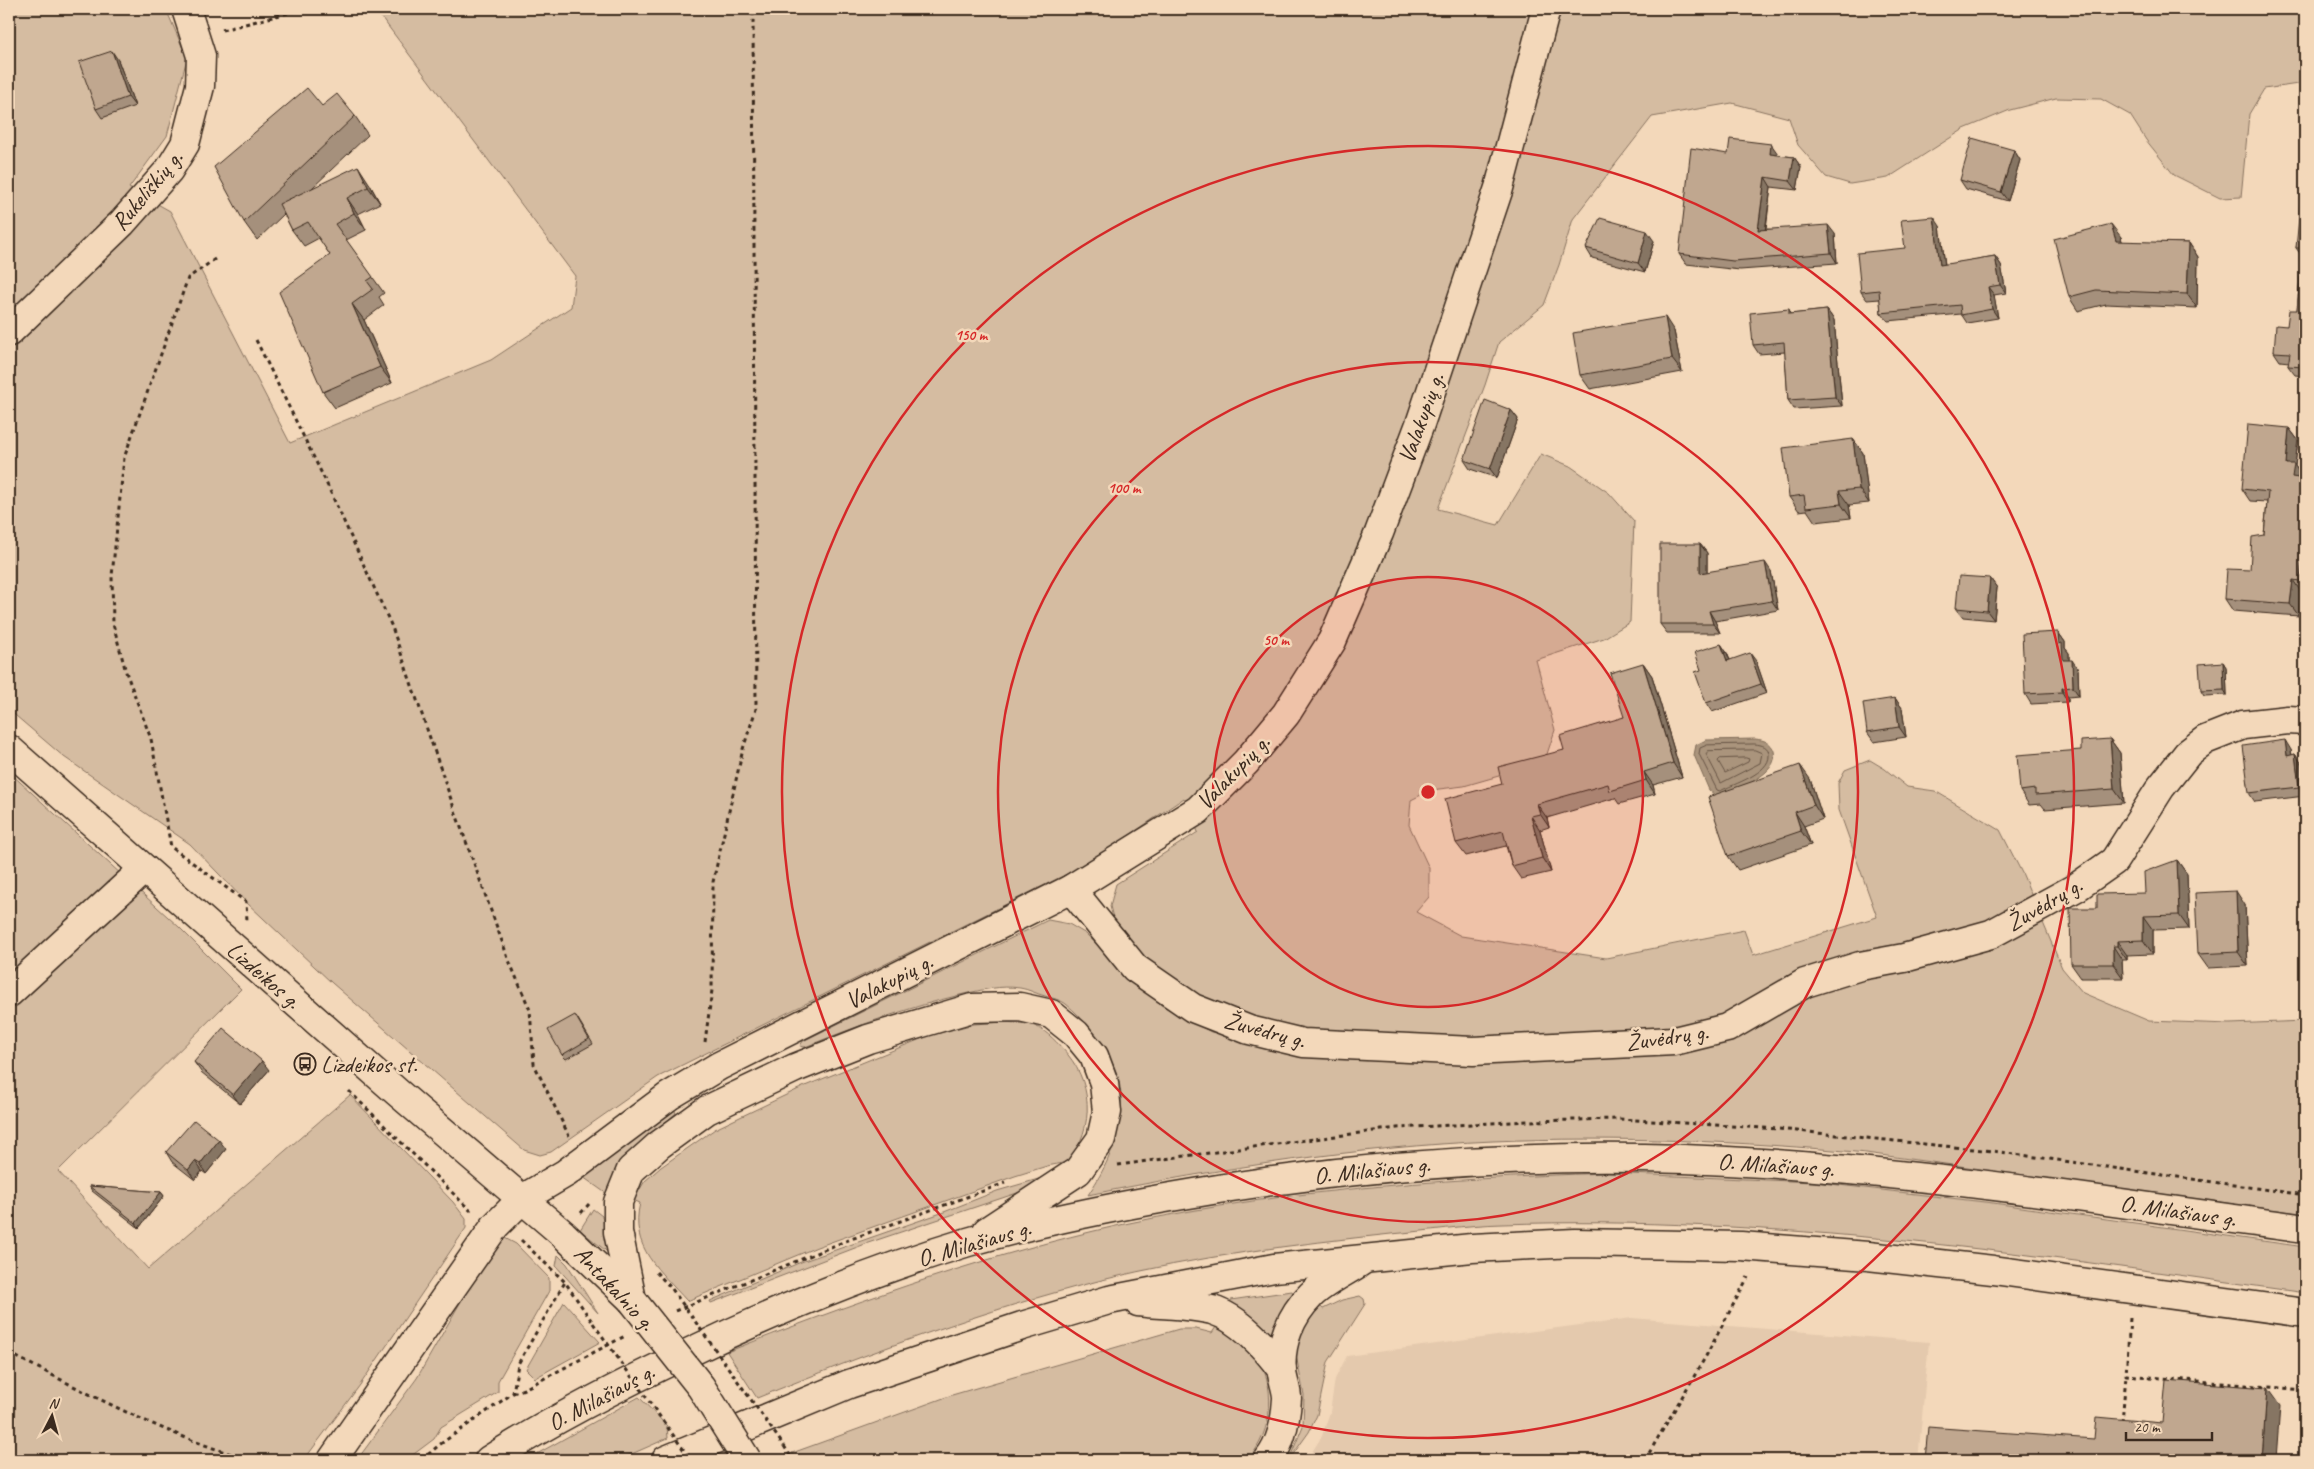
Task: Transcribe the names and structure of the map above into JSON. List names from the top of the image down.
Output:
{
  "streets": {
    "main road": [
      "Rukeliškių g.",
      "Valakupių g.",
      "Žuvėdrų g.",
      "Lizdeikos g.",
      "O. Milašiaus g.",
      "Antakalnio g."
    ]
  },
  "crossings": [
    ["Valakupių g.", "Žuvėdrų g."],
    ["Valakupių g.", "Lizdeikos g."],
    ["Valakupių g.", "Antakalnio g."],
    ["Lizdeikos g.", "Antakalnio g."]
  ],
  "places": {
    "bus stop": ["Lizdeikos st."]
  },
  "scale_bar": "20 m",
  "north": "top",
  "rings": ["150 m", "100 m", "50 m"]
}
